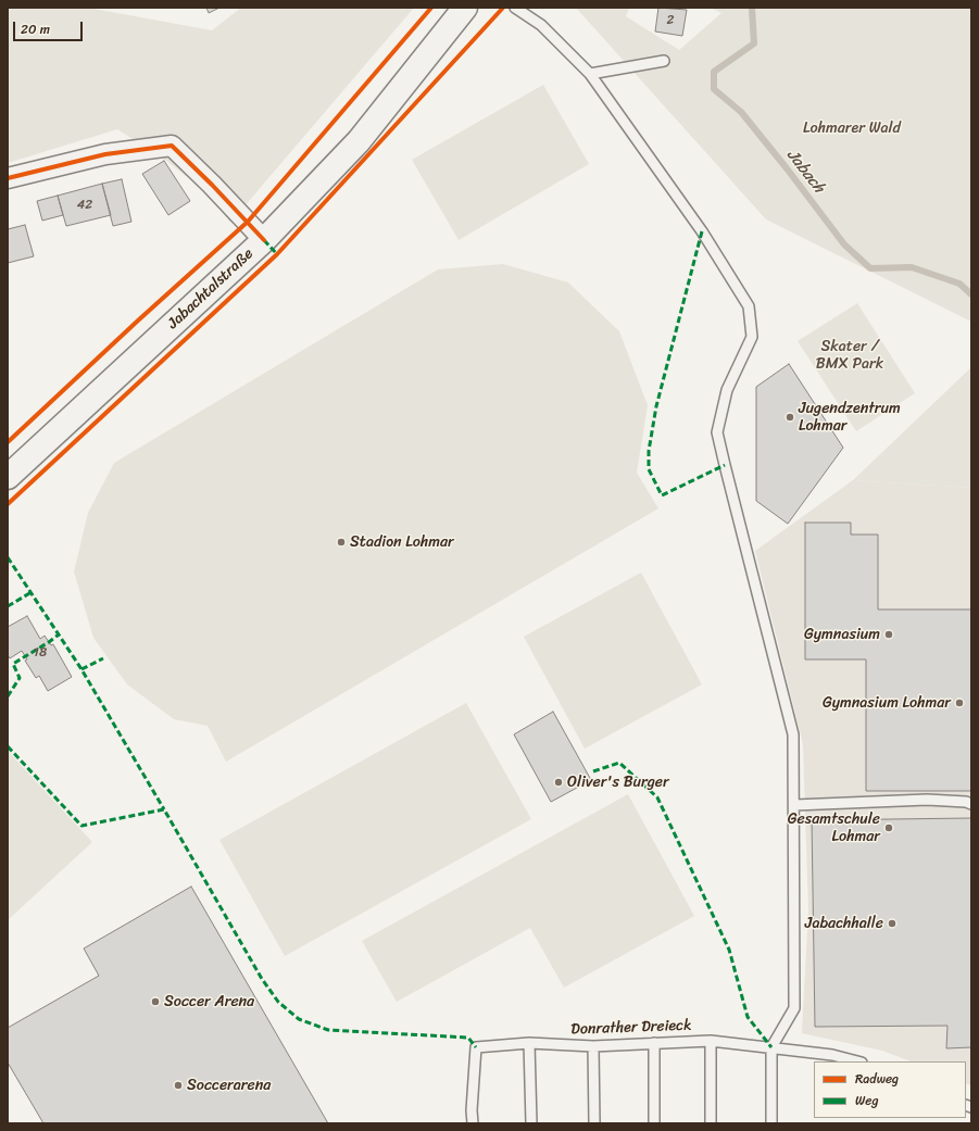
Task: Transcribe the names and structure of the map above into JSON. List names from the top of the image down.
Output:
{
  "streets": {
    "main road": ["Jabachtalstraße"],
    "lane": ["Donrather Dreieck"]
  },
  "water": ["Jabach"],
  "parks": ["Lohmarer Wald", "Skater / BMX Park"],
  "places": [
    "Jugendzentrum Lohmar",
    "Stadion Lohmar",
    "Gymnasium",
    "Gymnasium Lohmar",
    "Oliver's Burger",
    "Gesamtschule Lohmar",
    "Jabachhalle",
    "Soccer Arena",
    "Soccerarena"
  ],
  "house_numbers": ["2", "42", "18"],
  "legend": ["Radweg", "Weg"],
  "scale_bar": "20 m"
}
